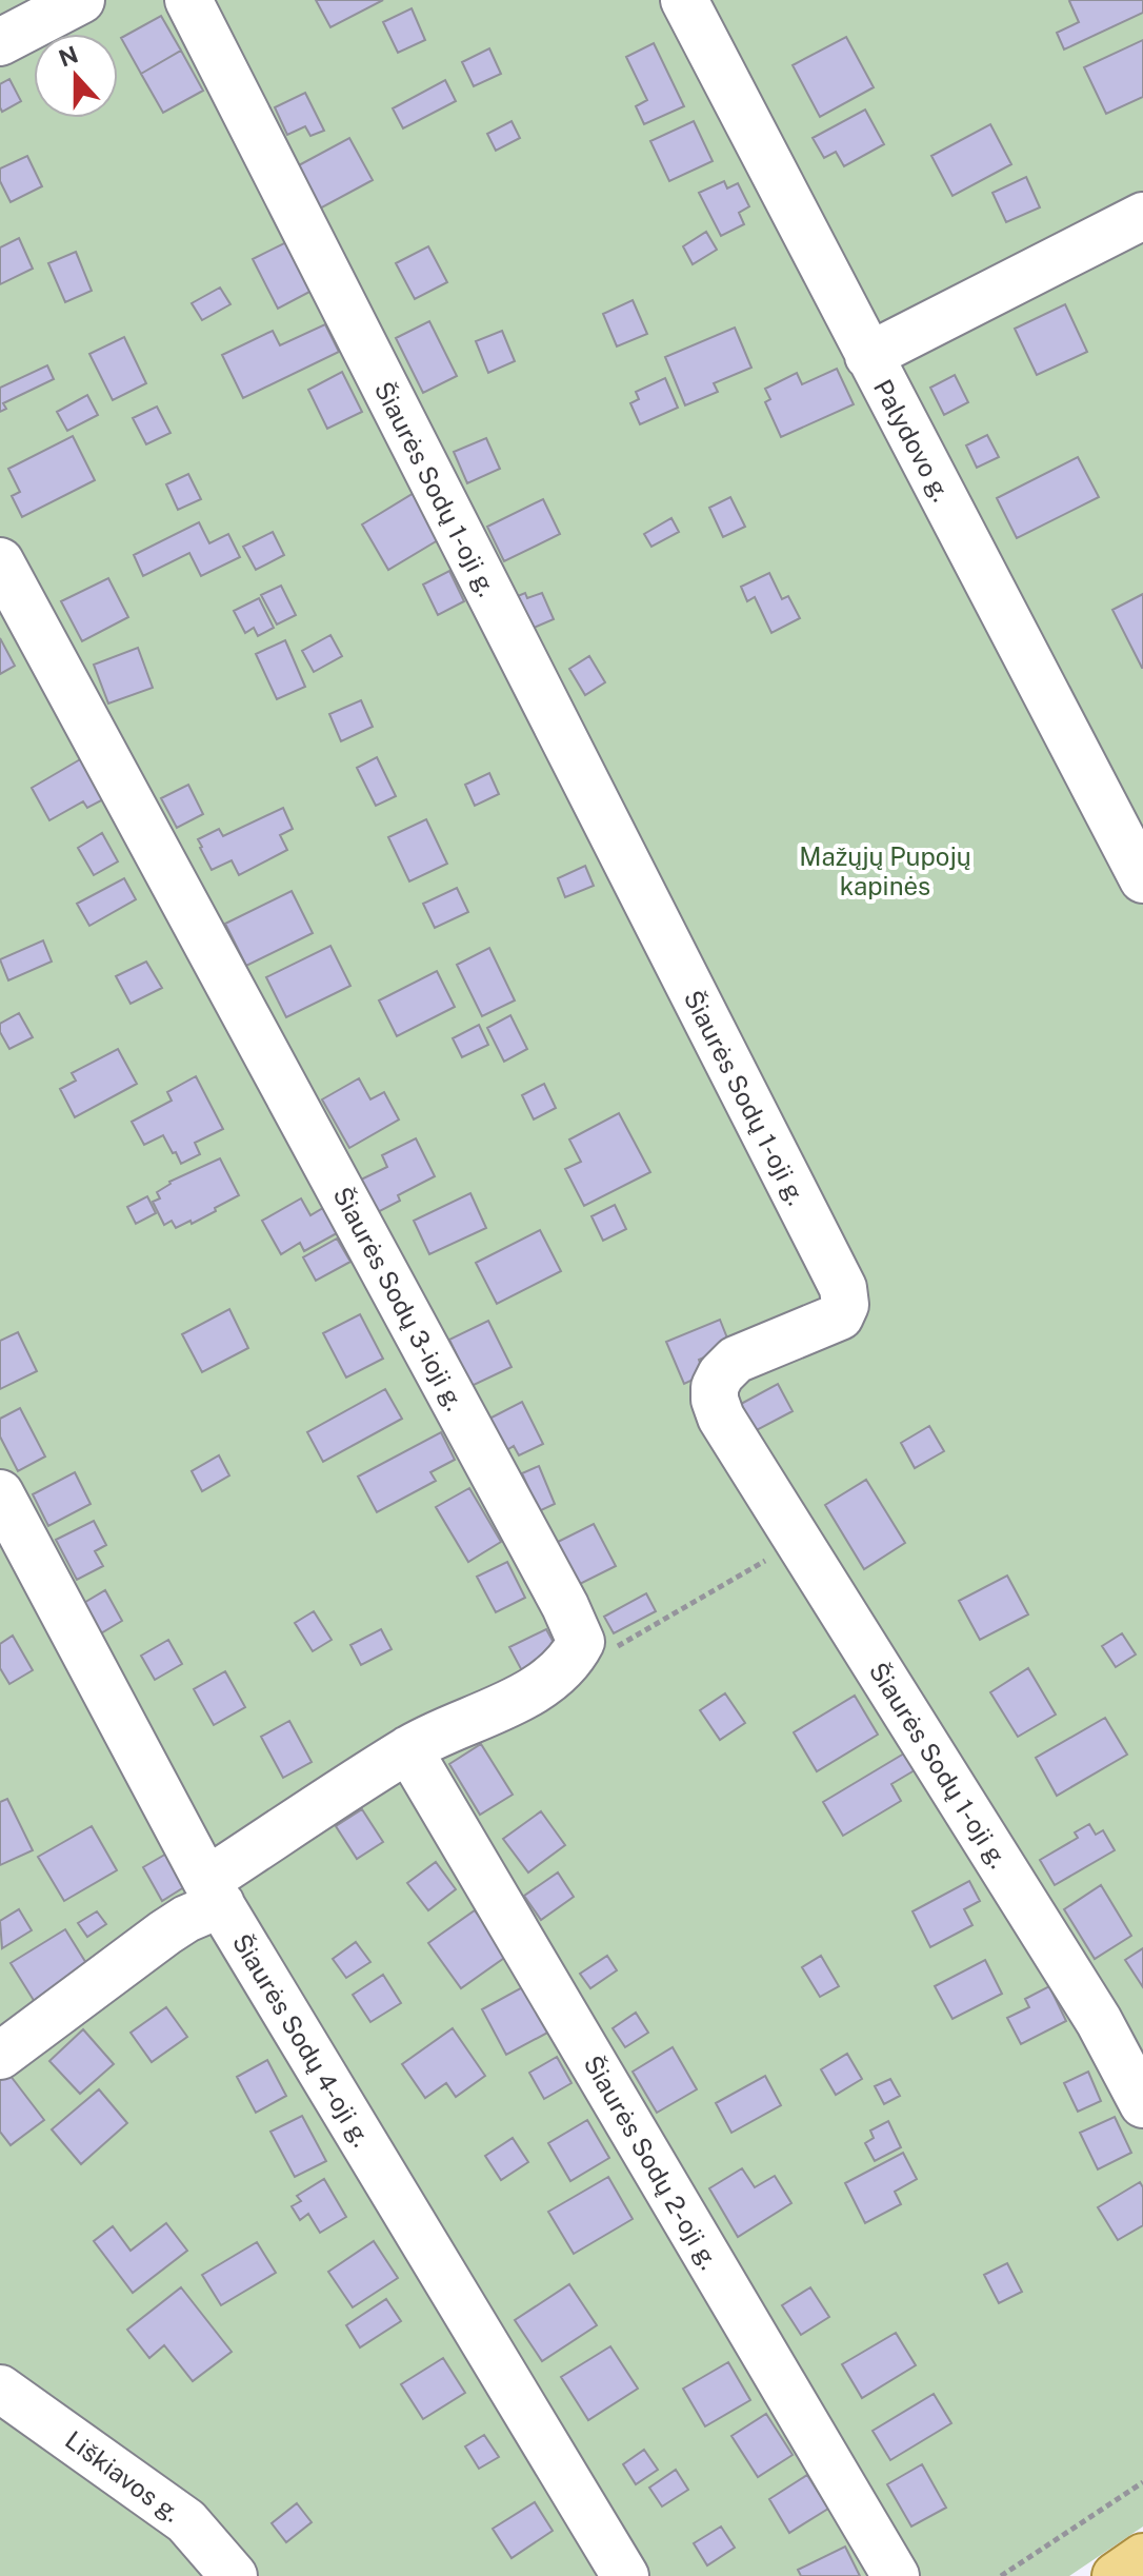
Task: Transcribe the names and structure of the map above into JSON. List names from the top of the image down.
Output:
{
  "streets": {
    "street": [
      "Palydovo g.",
      "Šiaurės Sodų 1-oji g.",
      "Šiaurės Sodų 3-ioji g.",
      "Šiaurės Sodų 4-oji g.",
      "Šiaurės Sodų 2-oji g.",
      "Liškiavos g."
    ]
  },
  "parks": ["Mažųjų Pupojų kapinės"],
  "north": "top"
}
